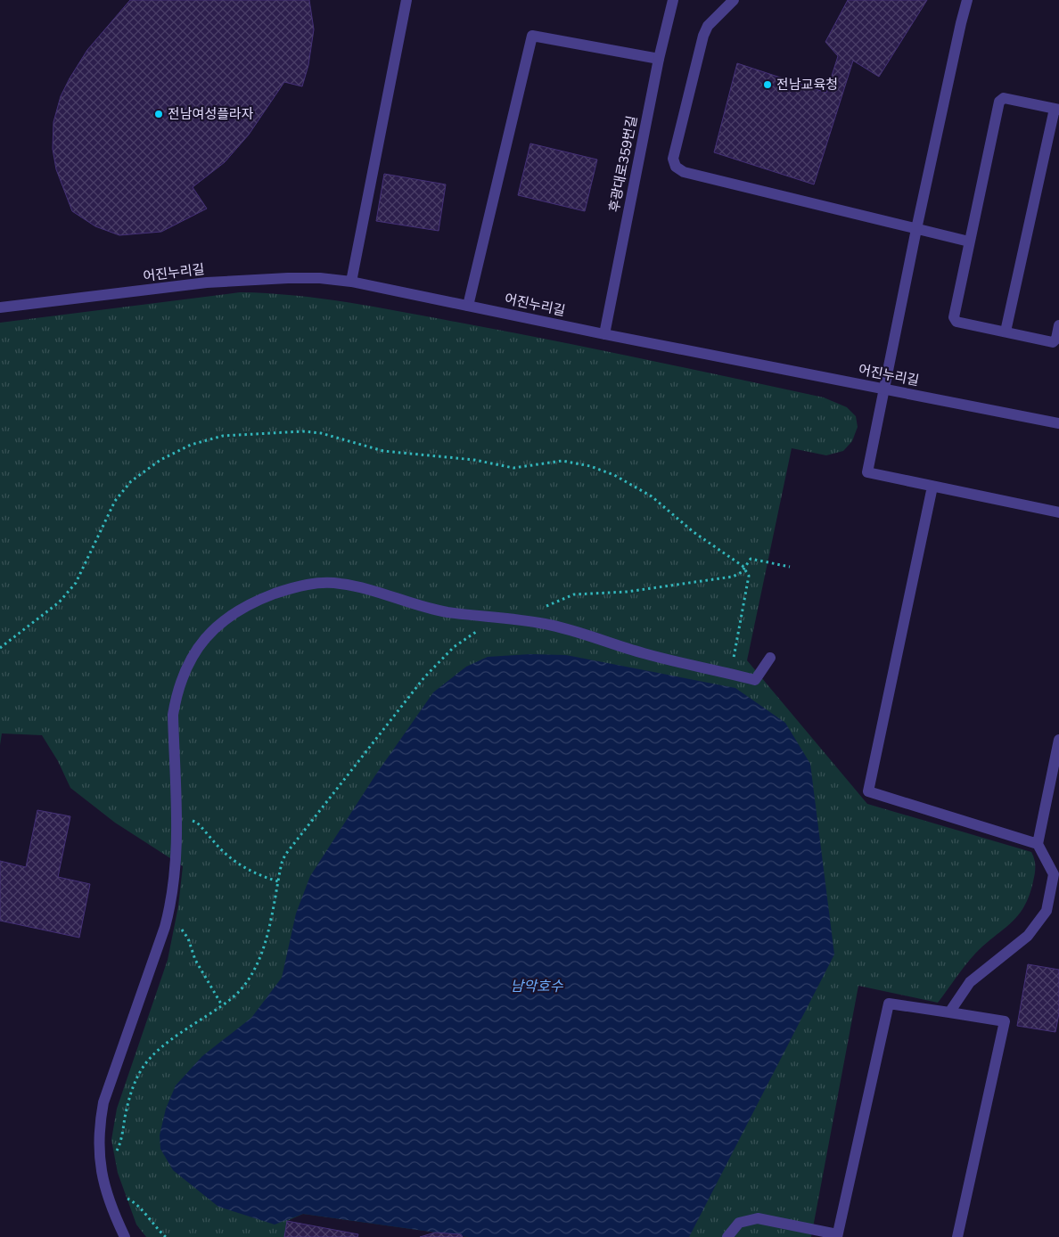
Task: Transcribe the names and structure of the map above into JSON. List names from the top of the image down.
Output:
{
  "streets": {
    "street": ["후광대로359번길", "어진누리길"]
  },
  "crossings": [
    ["후광대로359번길", "어진누리길"]
  ],
  "water": ["남악호수"],
  "places": ["전남교육청", "전남여성플라자"]
}
